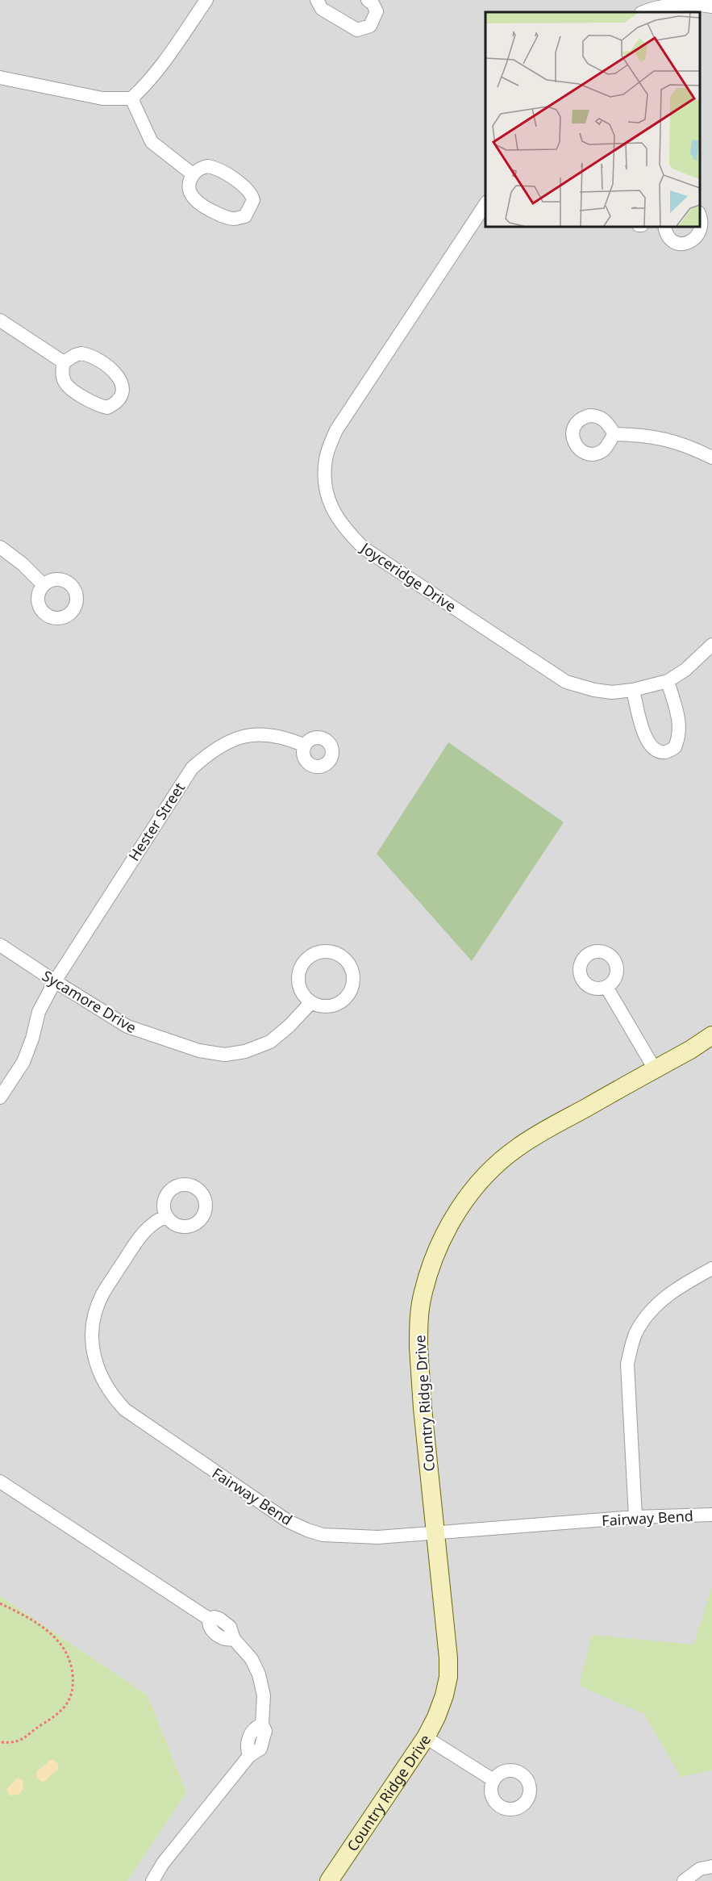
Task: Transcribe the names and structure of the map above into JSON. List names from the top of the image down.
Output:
{
  "streets": {
    "street": [
      "Joyceridge Drive",
      "Hester Street",
      "Sycamore Drive",
      "Country Ridge Drive",
      "Fairway Bend"
    ]
  },
  "crossings": [
    ["Hester Street", "Sycamore Drive"],
    ["Country Ridge Drive", "Fairway Bend"]
  ]
}
